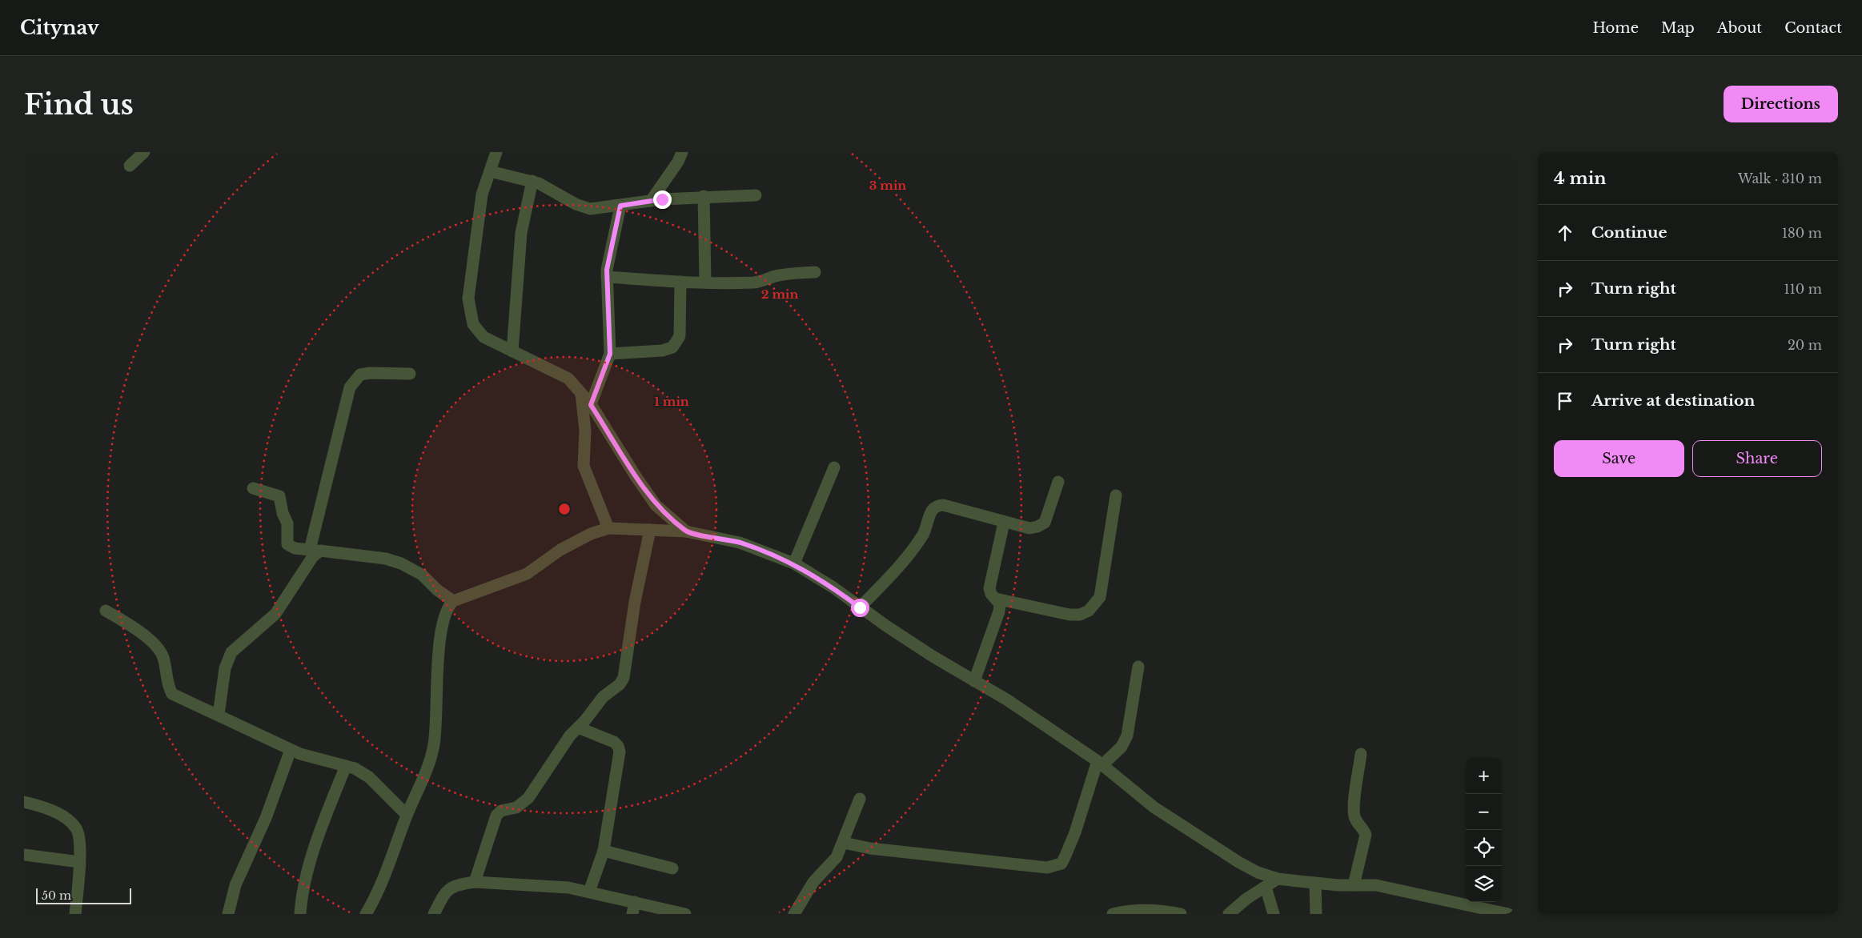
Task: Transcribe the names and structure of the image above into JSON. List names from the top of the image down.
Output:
{
  "scale_bar": "50 m",
  "page": {
    "header": "Citynav",
    "nav": [
      "Home",
      "Map",
      "About",
      "Contact"
    ],
    "buttons": [
      "Directions",
      ["Save", "Share"]
    ],
    "title": "Find us",
    "heading": ["4 min", "Walk · 310 m"],
    "list": [
      ["Continue", "180 m"],
      ["Turn right", "110 m"],
      ["Turn right", "20 m"],
      "Arrive at destination"
    ],
    "map_buttons": ["+", "−"],
    "scale": "50 m"
  },
  "rings": ["3 min", "2 min", "1 min"]
}
